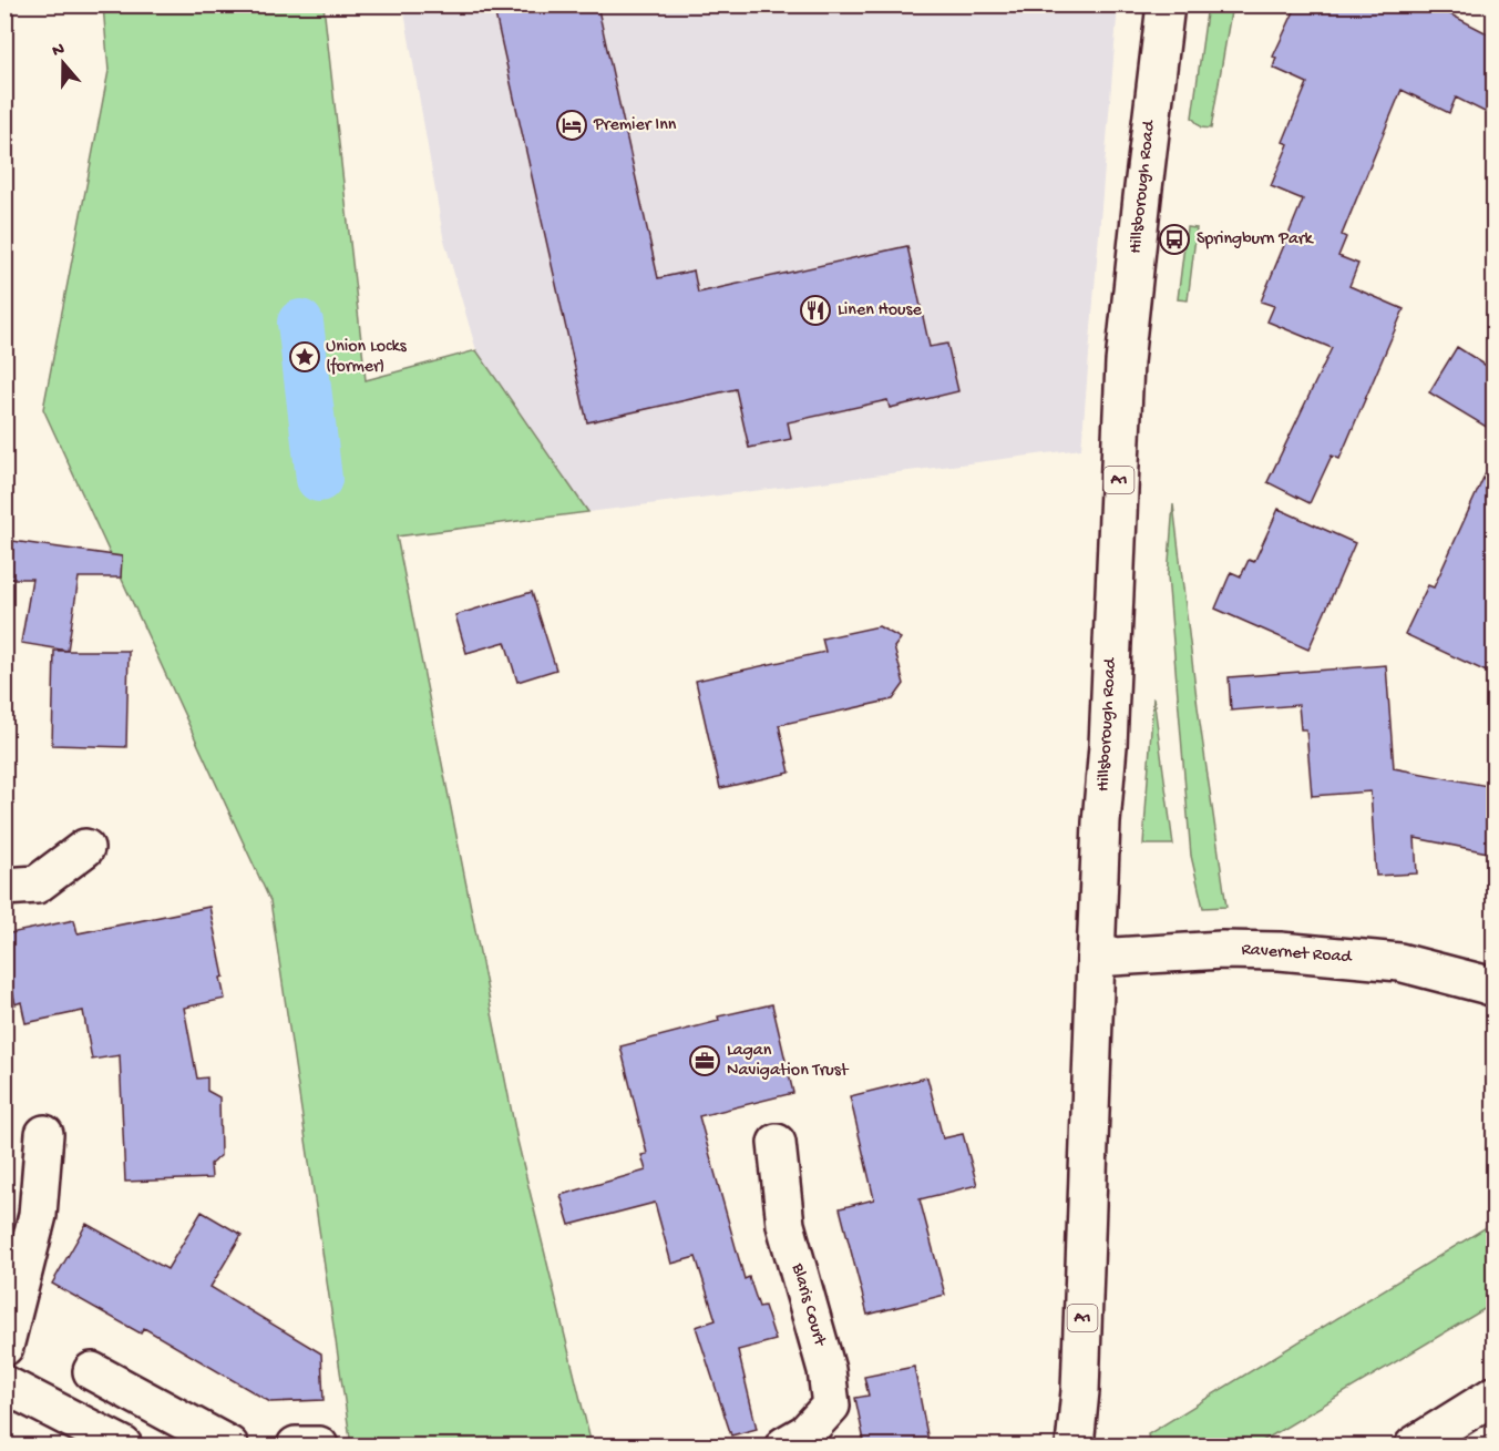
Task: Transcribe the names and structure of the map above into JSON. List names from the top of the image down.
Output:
{
  "streets": {
    "main road": [
      "Hillsborough Road",
      "A1",
      "Ravernet Road",
      "Blaris Court"
    ]
  },
  "crossings": [
    ["Hillsborough Road", "Ravernet Road"]
  ],
  "places": {
    "hotel": ["Premier Inn"],
    "bus stop": ["Springburn Park"],
    "restaurant": ["Linen House"],
    "place": ["Union Locks (former)"],
    "office": ["Lagan Navigation Trust"]
  },
  "north": "top"
}
